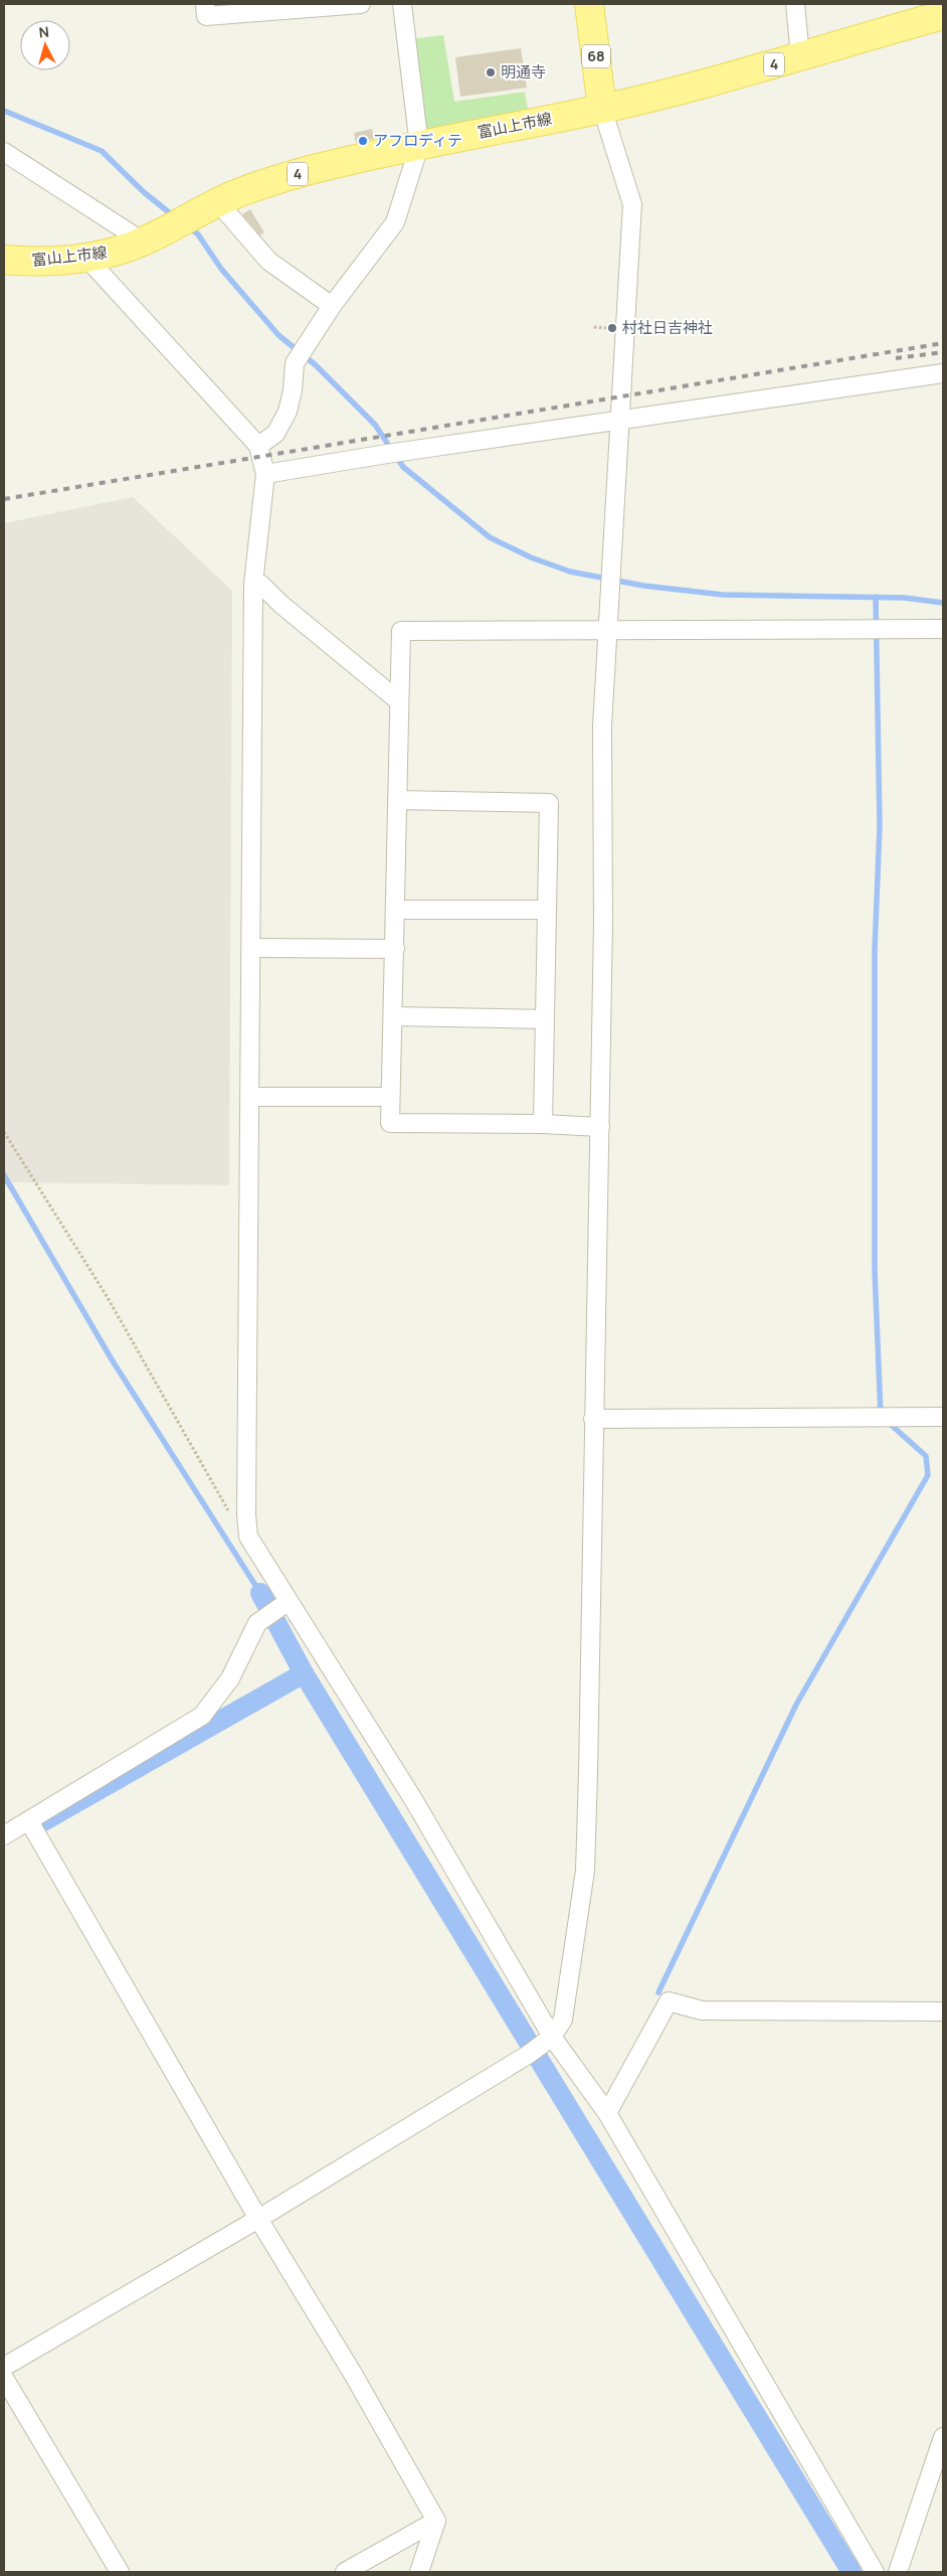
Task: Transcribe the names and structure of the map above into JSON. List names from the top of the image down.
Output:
{
  "streets": {
    "main road": ["68", "4", "富山上市線"]
  },
  "crossings": [
    ["68", "富山上市線"]
  ],
  "places": ["明通寺", "アフロディテ", "村社日吉神社"],
  "north": "top"
}
